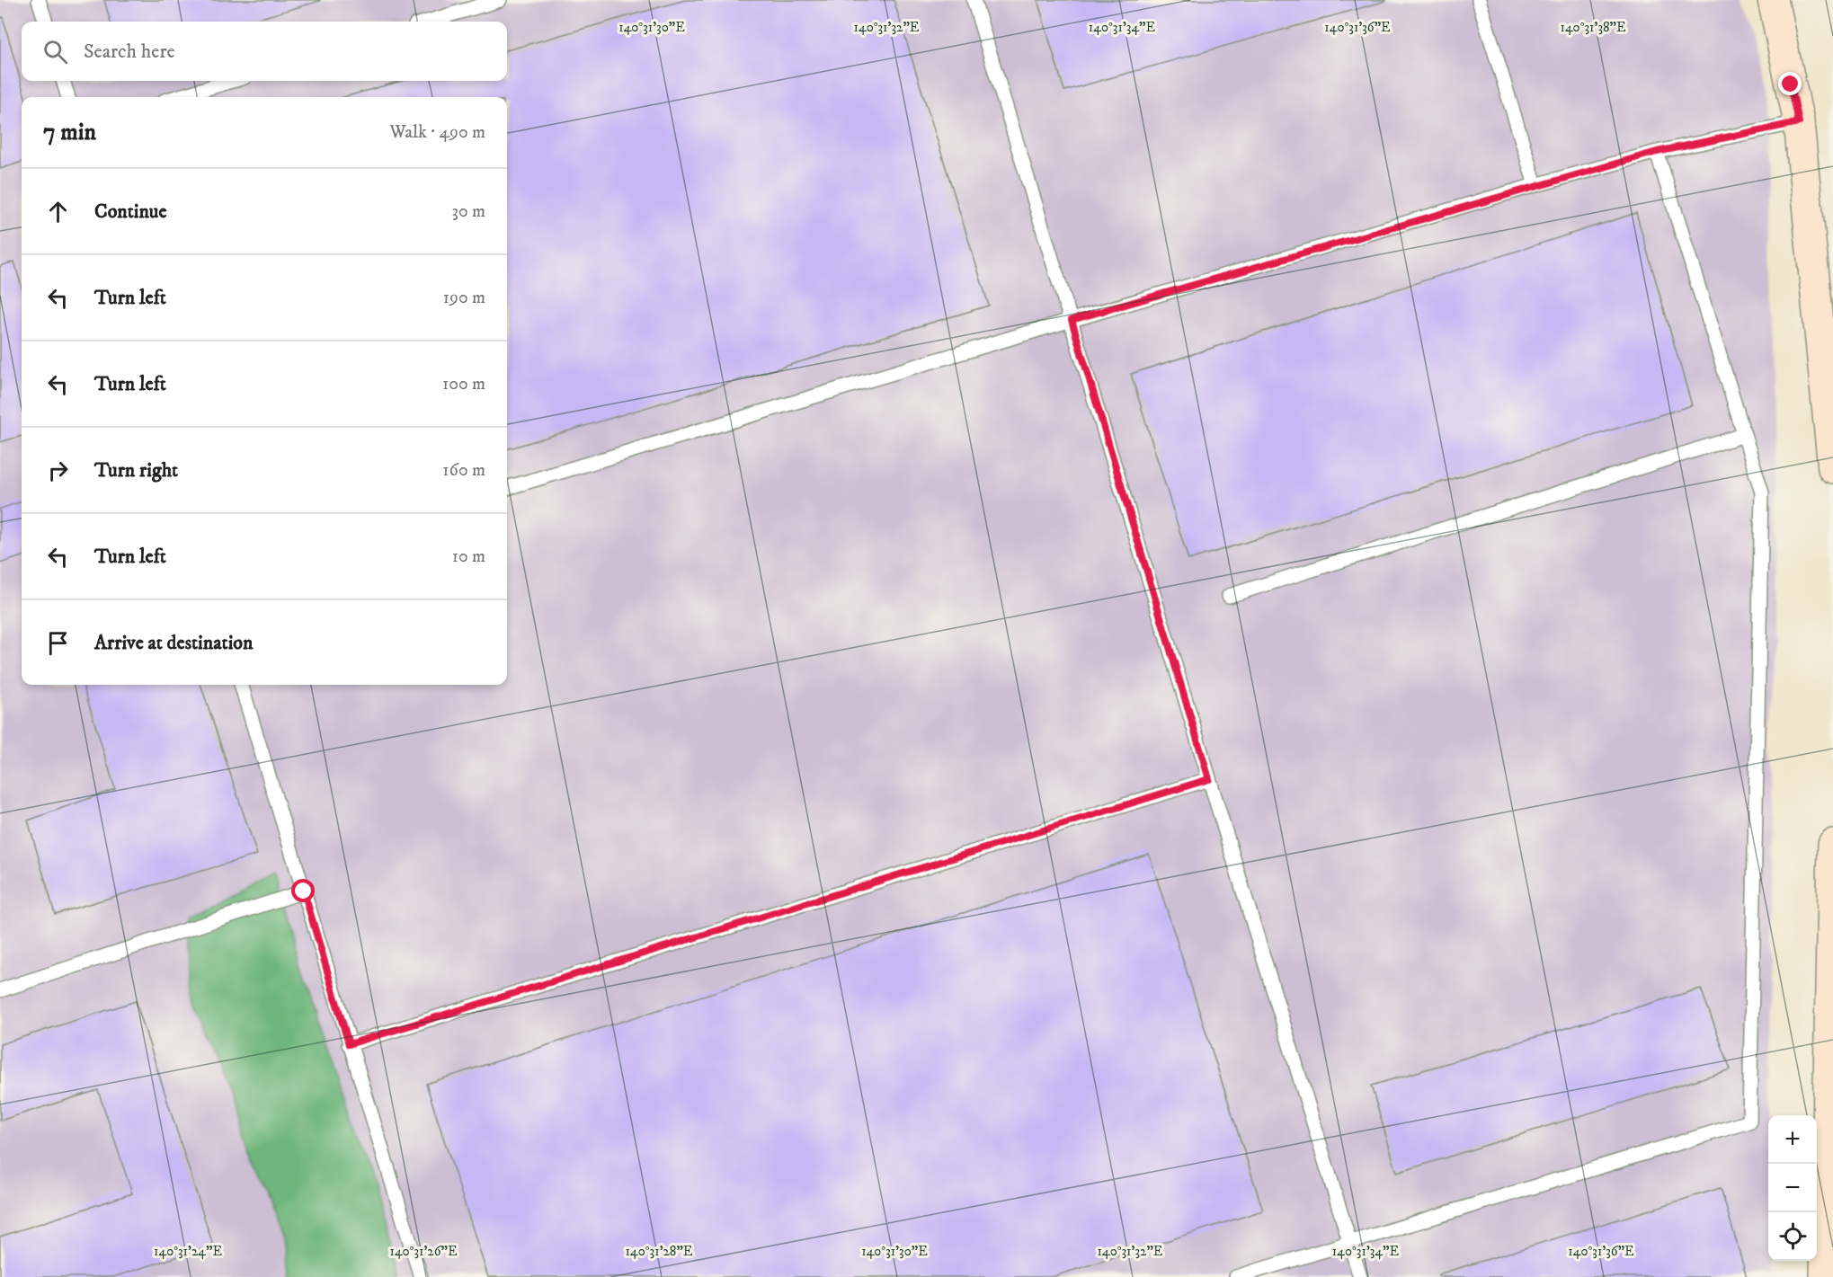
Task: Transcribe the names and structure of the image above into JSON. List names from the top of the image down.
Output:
{
  "page": {
    "search": "Search here",
    "heading": ["7 min", "Walk · 490 m"],
    "list": [
      ["Continue", "30 m"],
      ["Turn left", "190 m"],
      ["Turn left", "100 m"],
      ["Turn right", "160 m"],
      ["Turn left", "10 m"],
      "Arrive at destination"
    ],
    "map_buttons": ["+", "−"]
  },
  "coordinates": [
    "140°31'30\"E",
    "140°31'32\"E",
    "140°31'34\"E",
    "140°31'36\"E",
    "140°31'38\"E",
    "140°31'24\"E",
    "140°31'26\"E",
    "140°31'28\"E"
  ]
}
